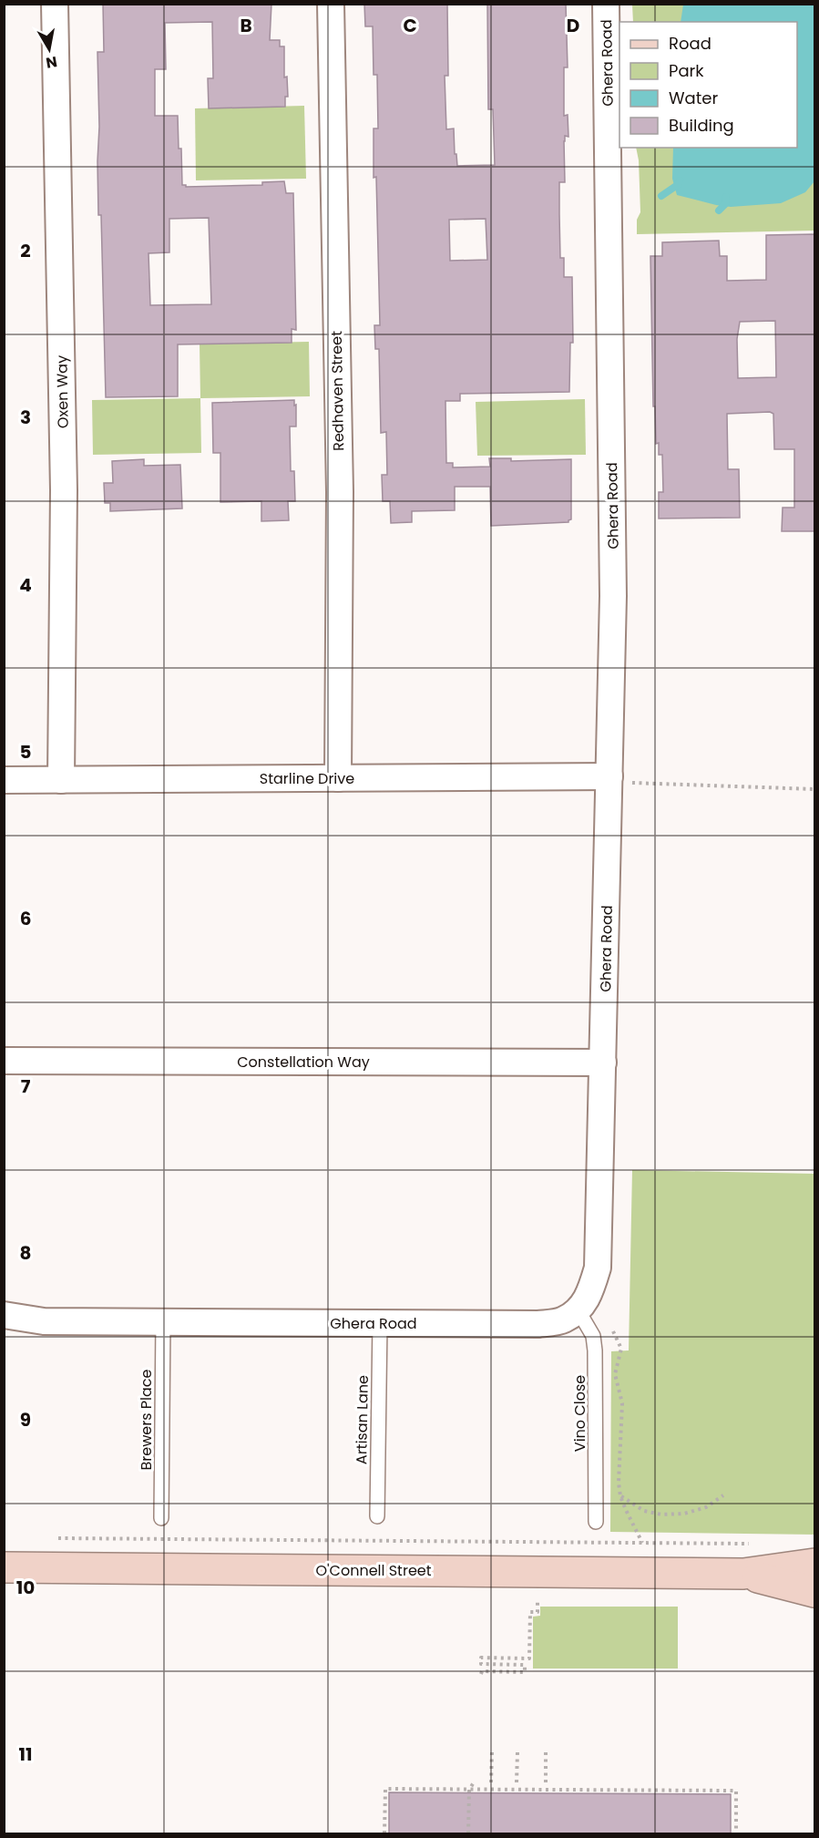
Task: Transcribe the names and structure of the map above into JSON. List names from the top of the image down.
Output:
{
  "streets": {
    "street": [
      "Ghera Road",
      "Redhaven Street",
      "Oxen Way",
      "Starline Drive",
      "Constellation Way",
      "O'Connell Street"
    ],
    "lane": ["Vino Close", "Brewers Place", "Artisan Lane"]
  },
  "crossings": [
    ["Ghera Road", "Starline Drive"],
    ["Ghera Road", "Constellation Way"],
    ["Ghera Road", "Vino Close"],
    ["Ghera Road", "Brewers Place"],
    ["Ghera Road", "Artisan Lane"],
    ["Redhaven Street", "Starline Drive"],
    ["Oxen Way", "Starline Drive"]
  ],
  "legend": [
    "Road",
    "Park",
    "Water",
    "Building"
  ],
  "north": "bottom",
  "grid": {
    "columns": ["B", "C", "D"],
    "rows": [
      "2",
      "3",
      "4",
      "5",
      "6",
      "7",
      "8",
      "9",
      "10",
      "11"
    ]
  }
}
